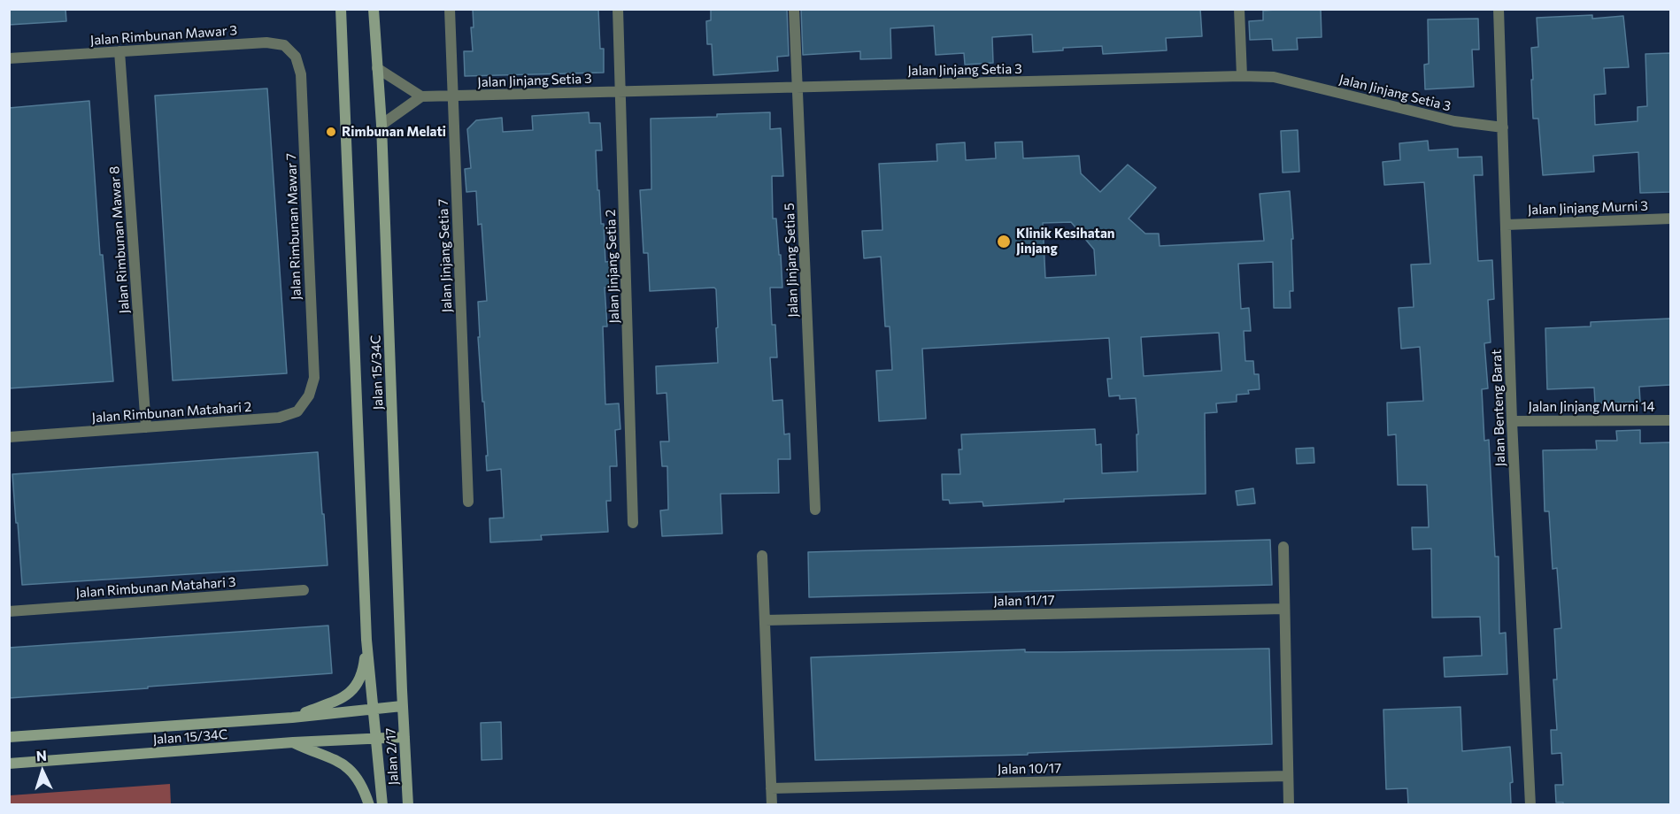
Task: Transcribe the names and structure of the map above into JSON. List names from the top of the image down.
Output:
{
  "streets": {
    "street": [
      "Jalan Rimbunan Mawar 3",
      "Jalan Jinjang Setia 3",
      "Jalan Jinjang Murni 3",
      "Jalan Rimbunan Mawar 7",
      "Jalan Rimbunan Mawar 8",
      "Jalan Jinjang Setia 7",
      "Jalan Jinjang Setia 5",
      "Jalan Jinjang Setia 2",
      "Jalan 15/34C",
      "Jalan Jinjang Murni 14",
      "Jalan Benteng Barat",
      "Jalan Rimbunan Matahari 2",
      "Jalan Rimbunan Matahari 3",
      "Jalan 11/17",
      "Jalan 2/17",
      "Jalan 10/17"
    ]
  },
  "crossings": [
    ["Jalan Rimbunan Mawar 3", "Jalan Rimbunan Mawar 7"],
    ["Jalan Rimbunan Mawar 3", "Jalan Rimbunan Mawar 8"],
    ["Jalan Jinjang Setia 3", "Jalan Jinjang Setia 7"],
    ["Jalan Jinjang Setia 3", "Jalan Jinjang Setia 5"],
    ["Jalan Jinjang Setia 3", "Jalan Jinjang Setia 2"],
    ["Jalan Jinjang Setia 3", "Jalan Benteng Barat"],
    ["Jalan Jinjang Murni 3", "Jalan Benteng Barat"],
    ["Jalan Rimbunan Mawar 7", "Jalan Rimbunan Matahari 2"],
    ["Jalan Rimbunan Mawar 8", "Jalan Rimbunan Matahari 2"],
    ["Jalan 15/34C", "Jalan 2/17"],
    ["Jalan Jinjang Murni 14", "Jalan Benteng Barat"]
  ],
  "places": ["Rimbunan Melati", "Klinik Kesihatan Jinjang"],
  "north": "top"
}
